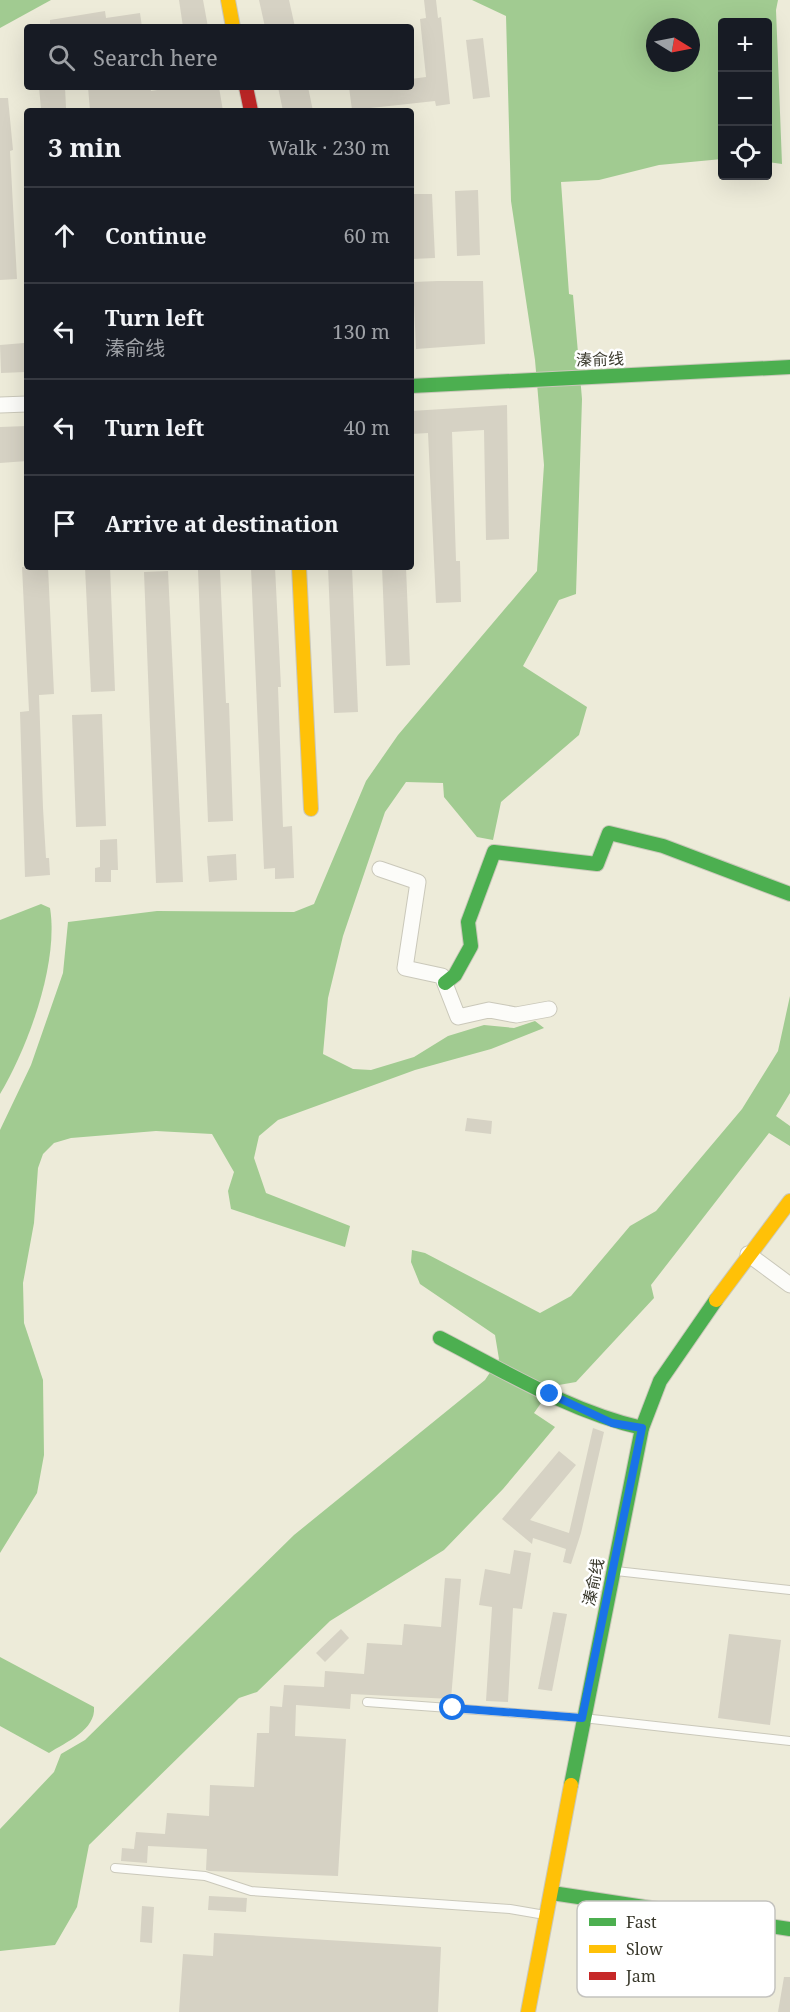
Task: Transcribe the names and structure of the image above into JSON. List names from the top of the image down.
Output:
{
  "streets": {
    "main road": ["溱俞线"]
  },
  "legend": ["Fast", "Slow", "Jam"],
  "north": "right",
  "page": {
    "map_buttons": ["+", "−"],
    "search": "Search here",
    "heading": ["3 min", "Walk · 230 m"],
    "list": [
      ["Continue", "60 m"],
      ["Turn left", "溱俞线", "130 m"],
      ["Turn left", "40 m"],
      "Arrive at destination"
    ]
  }
}
